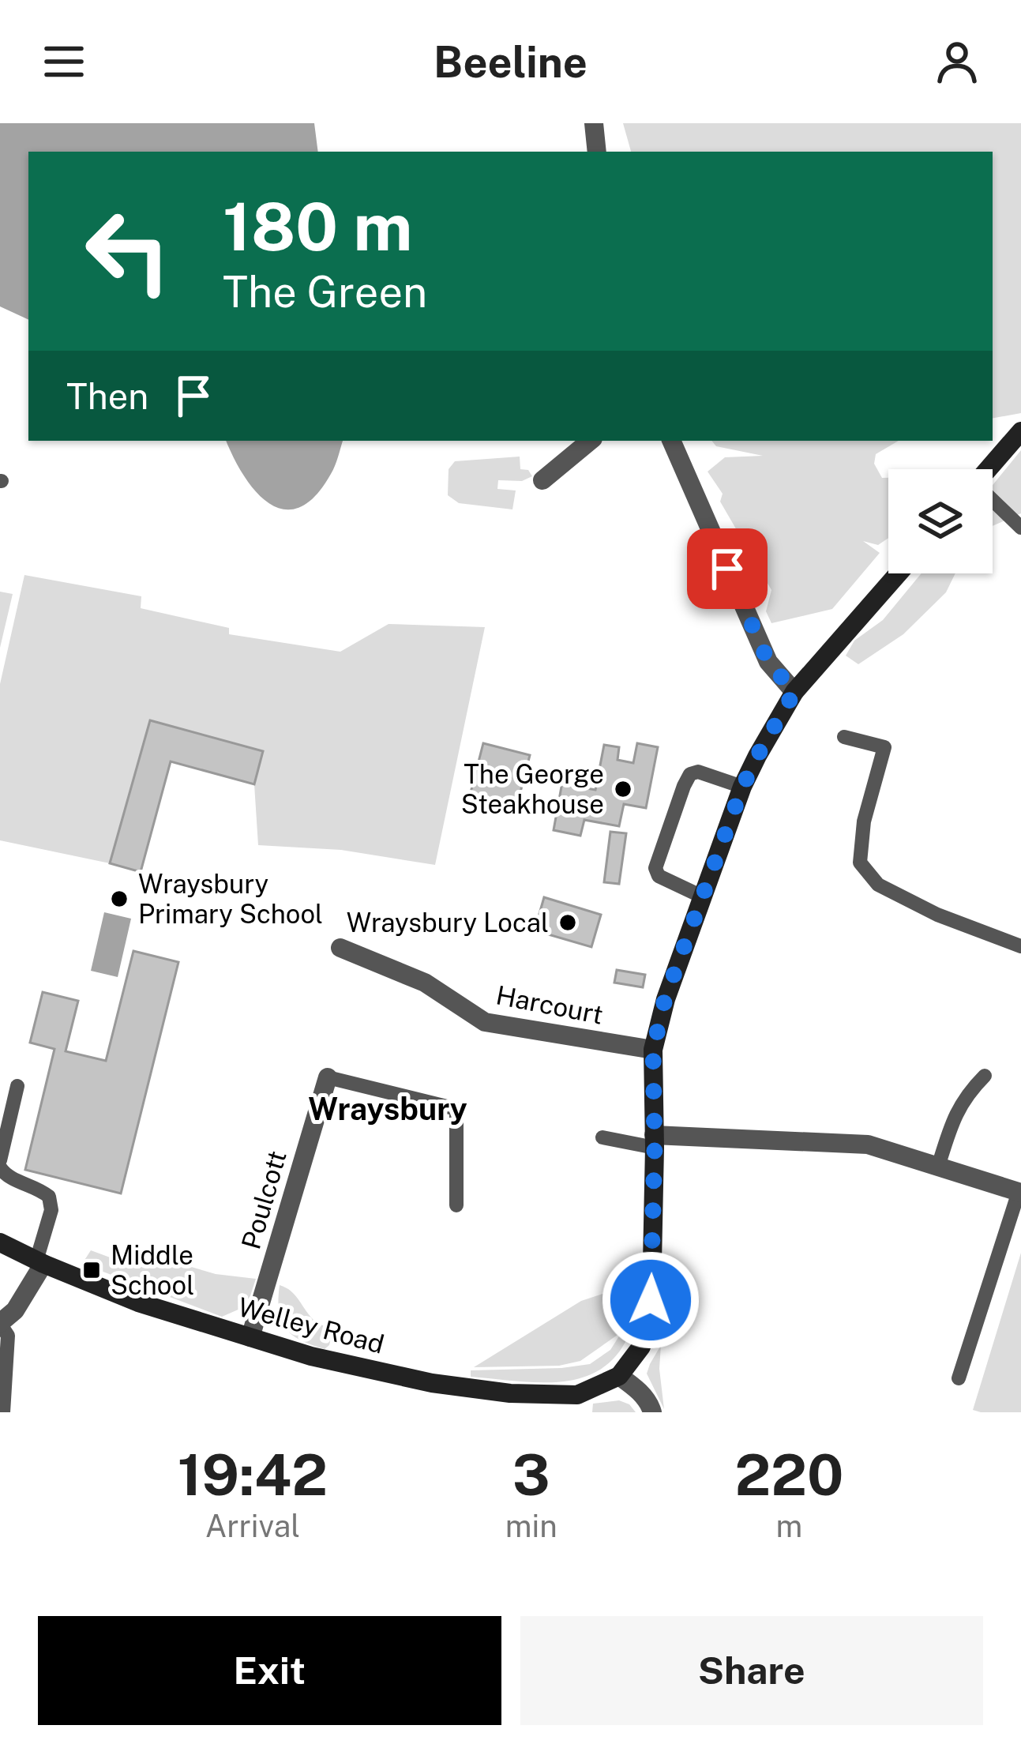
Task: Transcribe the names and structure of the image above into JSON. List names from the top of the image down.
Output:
{
  "streets": {
    "main road": ["Welley Road"],
    "street": ["Harcourt", "Poulcott"]
  },
  "crossings": [
    ["Poulcott", "Welley Road"]
  ],
  "districts": ["Wraysbury"],
  "places": {
    "other": ["The George Steakhouse", "Wraysbury Primary School", "Wraysbury Local"],
    "transit": ["Middle School"]
  },
  "page": {
    "header": "Beeline",
    "turn": ["180 m", "The Green"],
    "then": "Then",
    "eta": [
      "19:42",
      "Arrival",
      "3",
      "min",
      "220",
      "m"
    ],
    "buttons": ["Exit", "Share"]
  }
}
